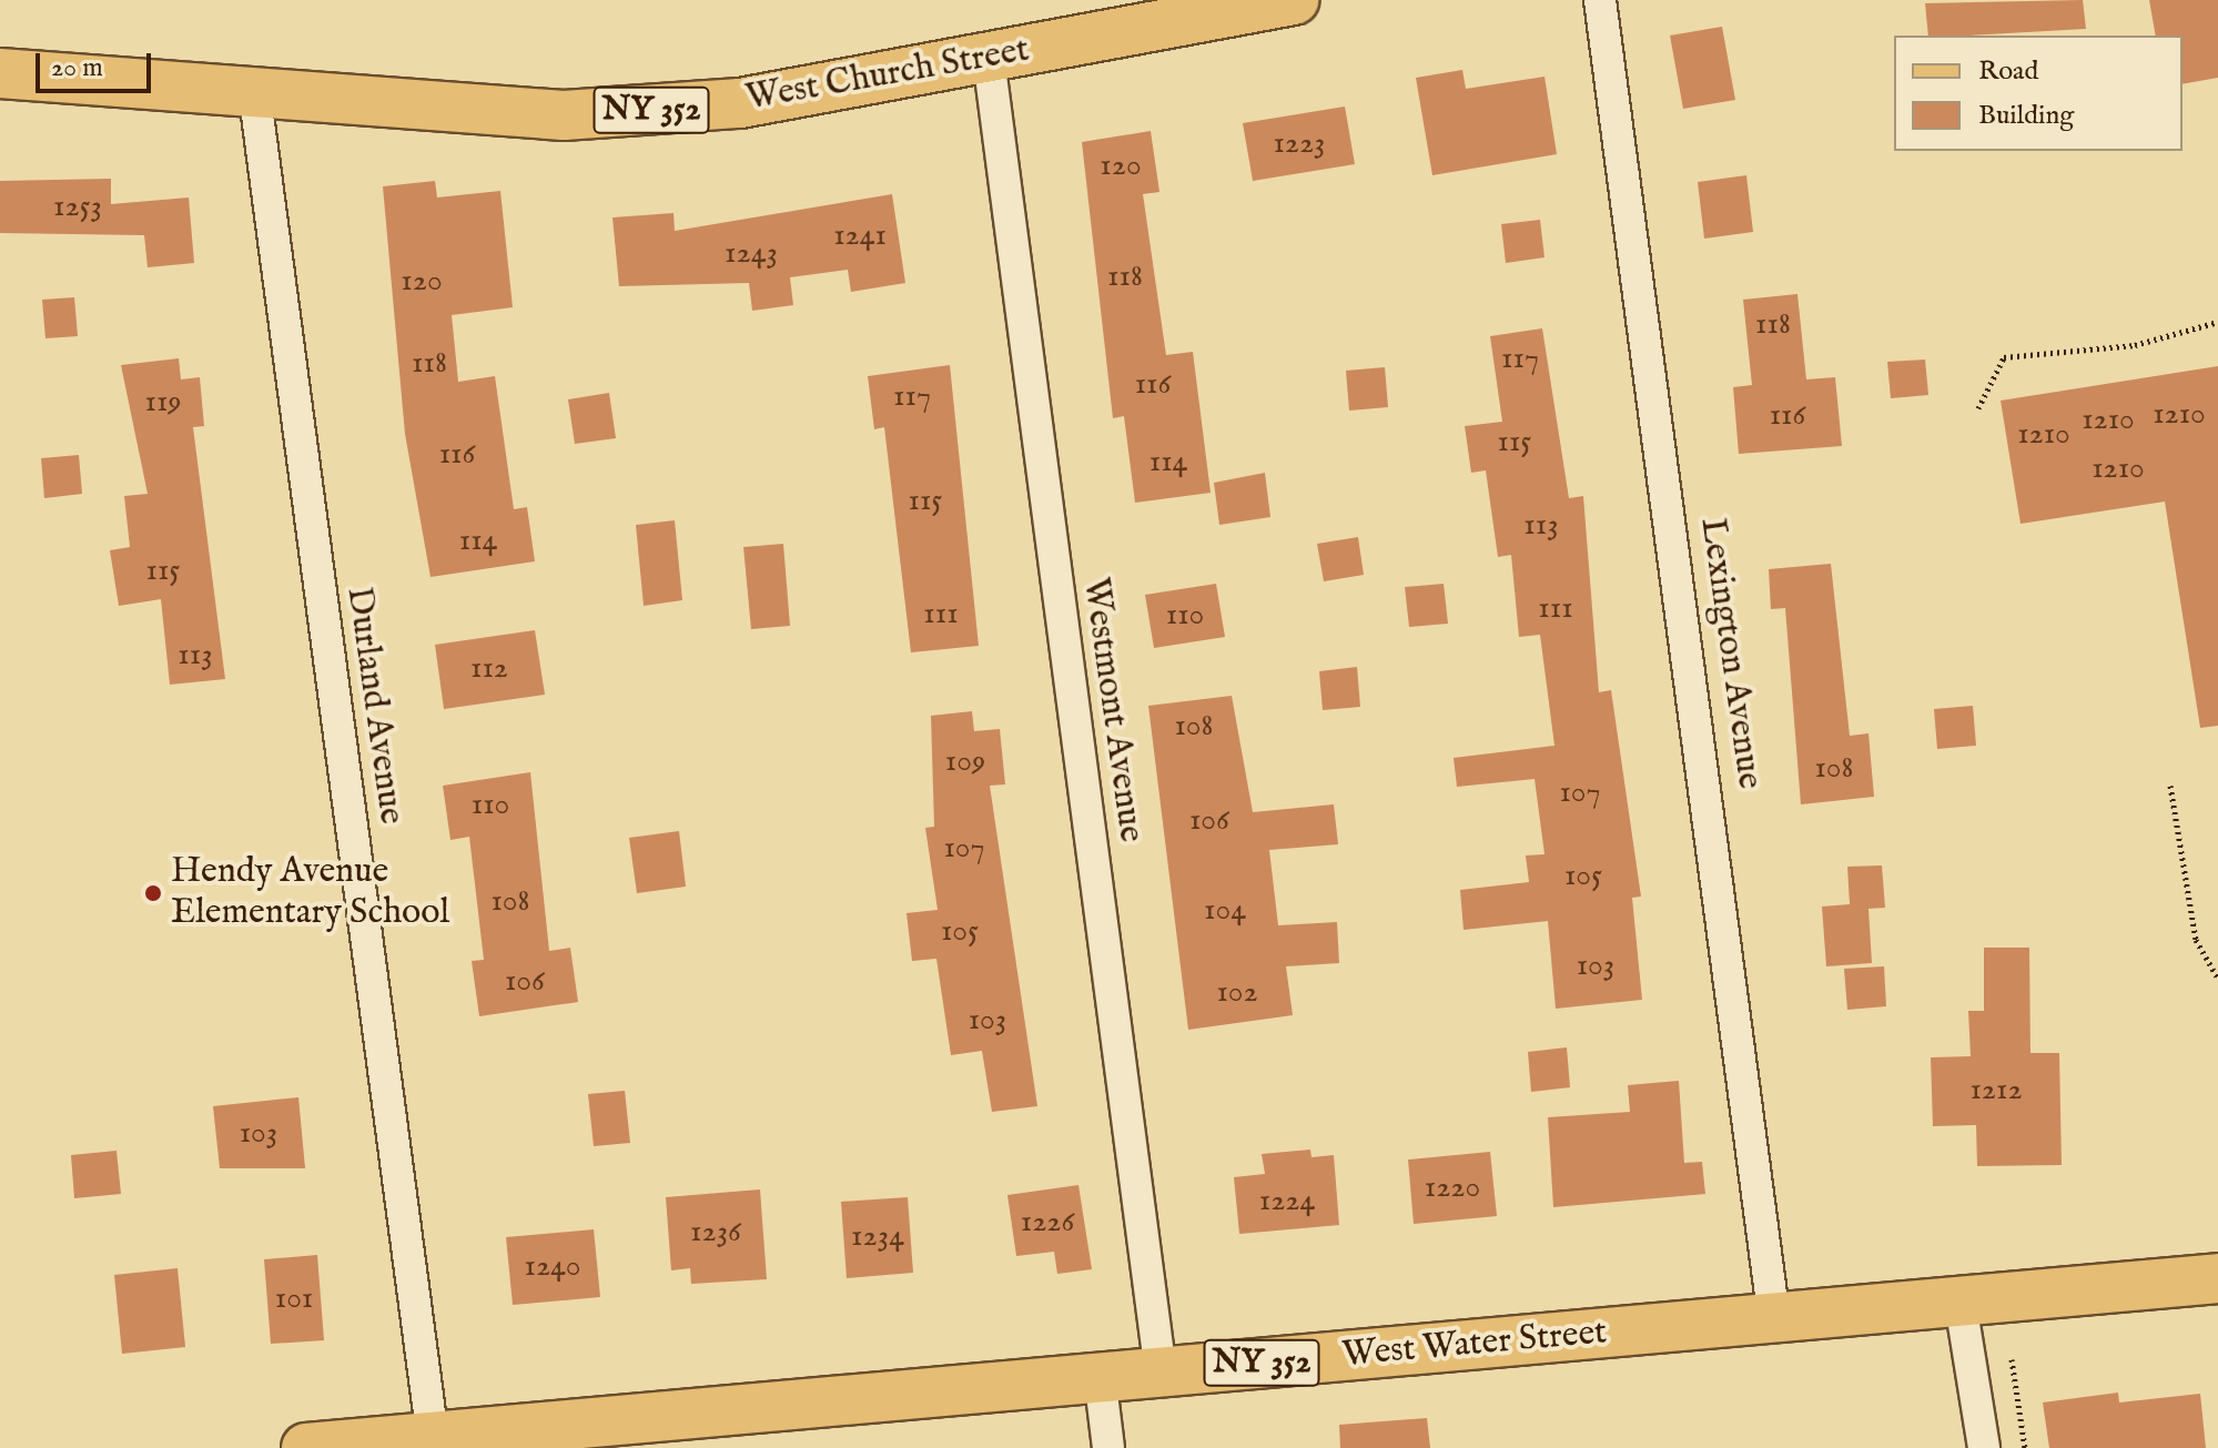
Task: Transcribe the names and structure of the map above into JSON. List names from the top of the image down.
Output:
{
  "streets": {
    "main road": ["West Church Street", "NY 352", "West Water Street"],
    "street": ["Lexington Avenue", "Durland Avenue", "Westmont Avenue"]
  },
  "crossings": [
    ["West Church Street", "Durland Avenue"],
    ["West Church Street", "Westmont Avenue"],
    ["Lexington Avenue", "West Water Street"],
    ["Durland Avenue", "West Water Street"],
    ["Westmont Avenue", "West Water Street"]
  ],
  "places": ["Hendy Avenue Elementary School"],
  "house_numbers": [
    "1223",
    "120",
    "1253",
    "1241",
    "1243",
    "118",
    "120",
    "118",
    "117",
    "118",
    "116",
    "117",
    "119",
    "1210",
    "116",
    "1210",
    "1210",
    "115",
    "116",
    "114",
    "1210",
    "115",
    "113",
    "114",
    "115",
    "111",
    "111",
    "110",
    "113",
    "112",
    "108",
    "109",
    "108",
    "107",
    "110",
    "106",
    "107",
    "105",
    "108",
    "104",
    "105",
    "103",
    "106",
    "102",
    "103",
    "1212",
    "103",
    "1220",
    "1224",
    "1226",
    "1236",
    "1234",
    "1240",
    "101"
  ],
  "legend": ["Road", "Building"],
  "scale_bar": "20 m"
}
